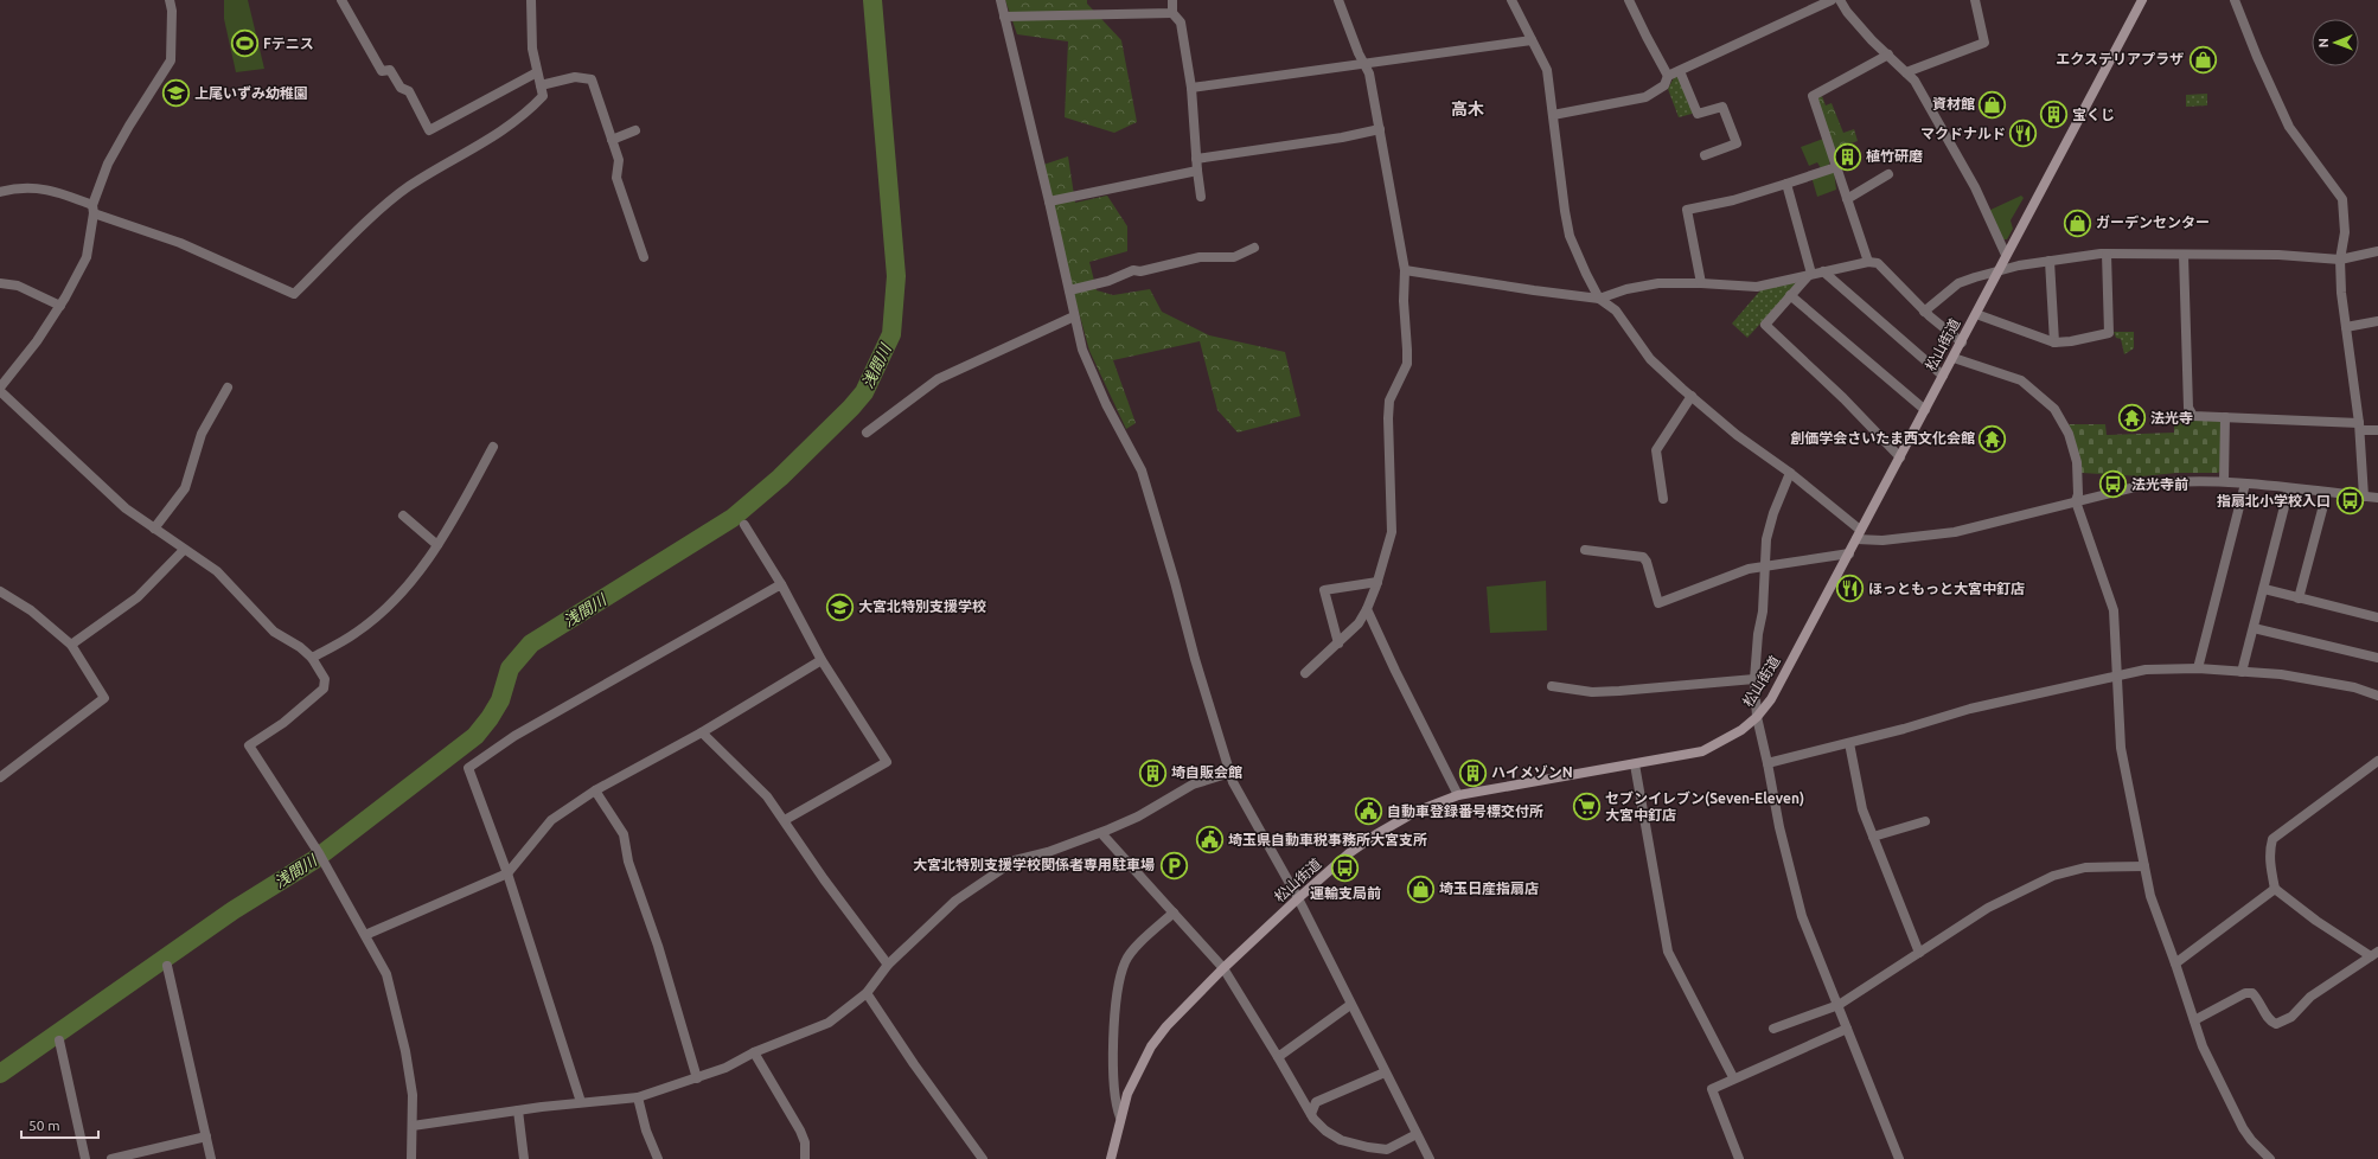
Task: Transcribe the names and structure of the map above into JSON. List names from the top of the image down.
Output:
{
  "streets": {
    "main road": ["松山街道"]
  },
  "districts": ["高木"],
  "water": ["浅間川"],
  "places": {
    "sports": ["Fテニス"],
    "shop": [
      "エクステリアプラザ",
      "資材館",
      "ガーデンセンター",
      "埼玉日産指扇店"
    ],
    "school or university": ["上尾いずみ幼稚園", "大宮北特別支援学校"],
    "building": [
      "宝くじ",
      "植竹研磨",
      "埼自販会館",
      "ハイメゾンN"
    ],
    "restaurant": ["マクドナルド", "ほっともっと大宮中釘店"],
    "temple": ["法光寺", "創価学会さいたま西文化会館"],
    "bus stop": ["法光寺前", "指扇北小学校入口", "運輸支局前"],
    "supermarket": ["セブンイレブン(Seven-Eleven) 大宮中釘店"],
    "public building": ["自動車登録番号標交付所", "埼玉県自動車税事務所大宮支所"],
    "parking": ["大宮北特別支援学校関係者専用駐車場"]
  },
  "scale_bar": "50 m",
  "north": "left"
}
